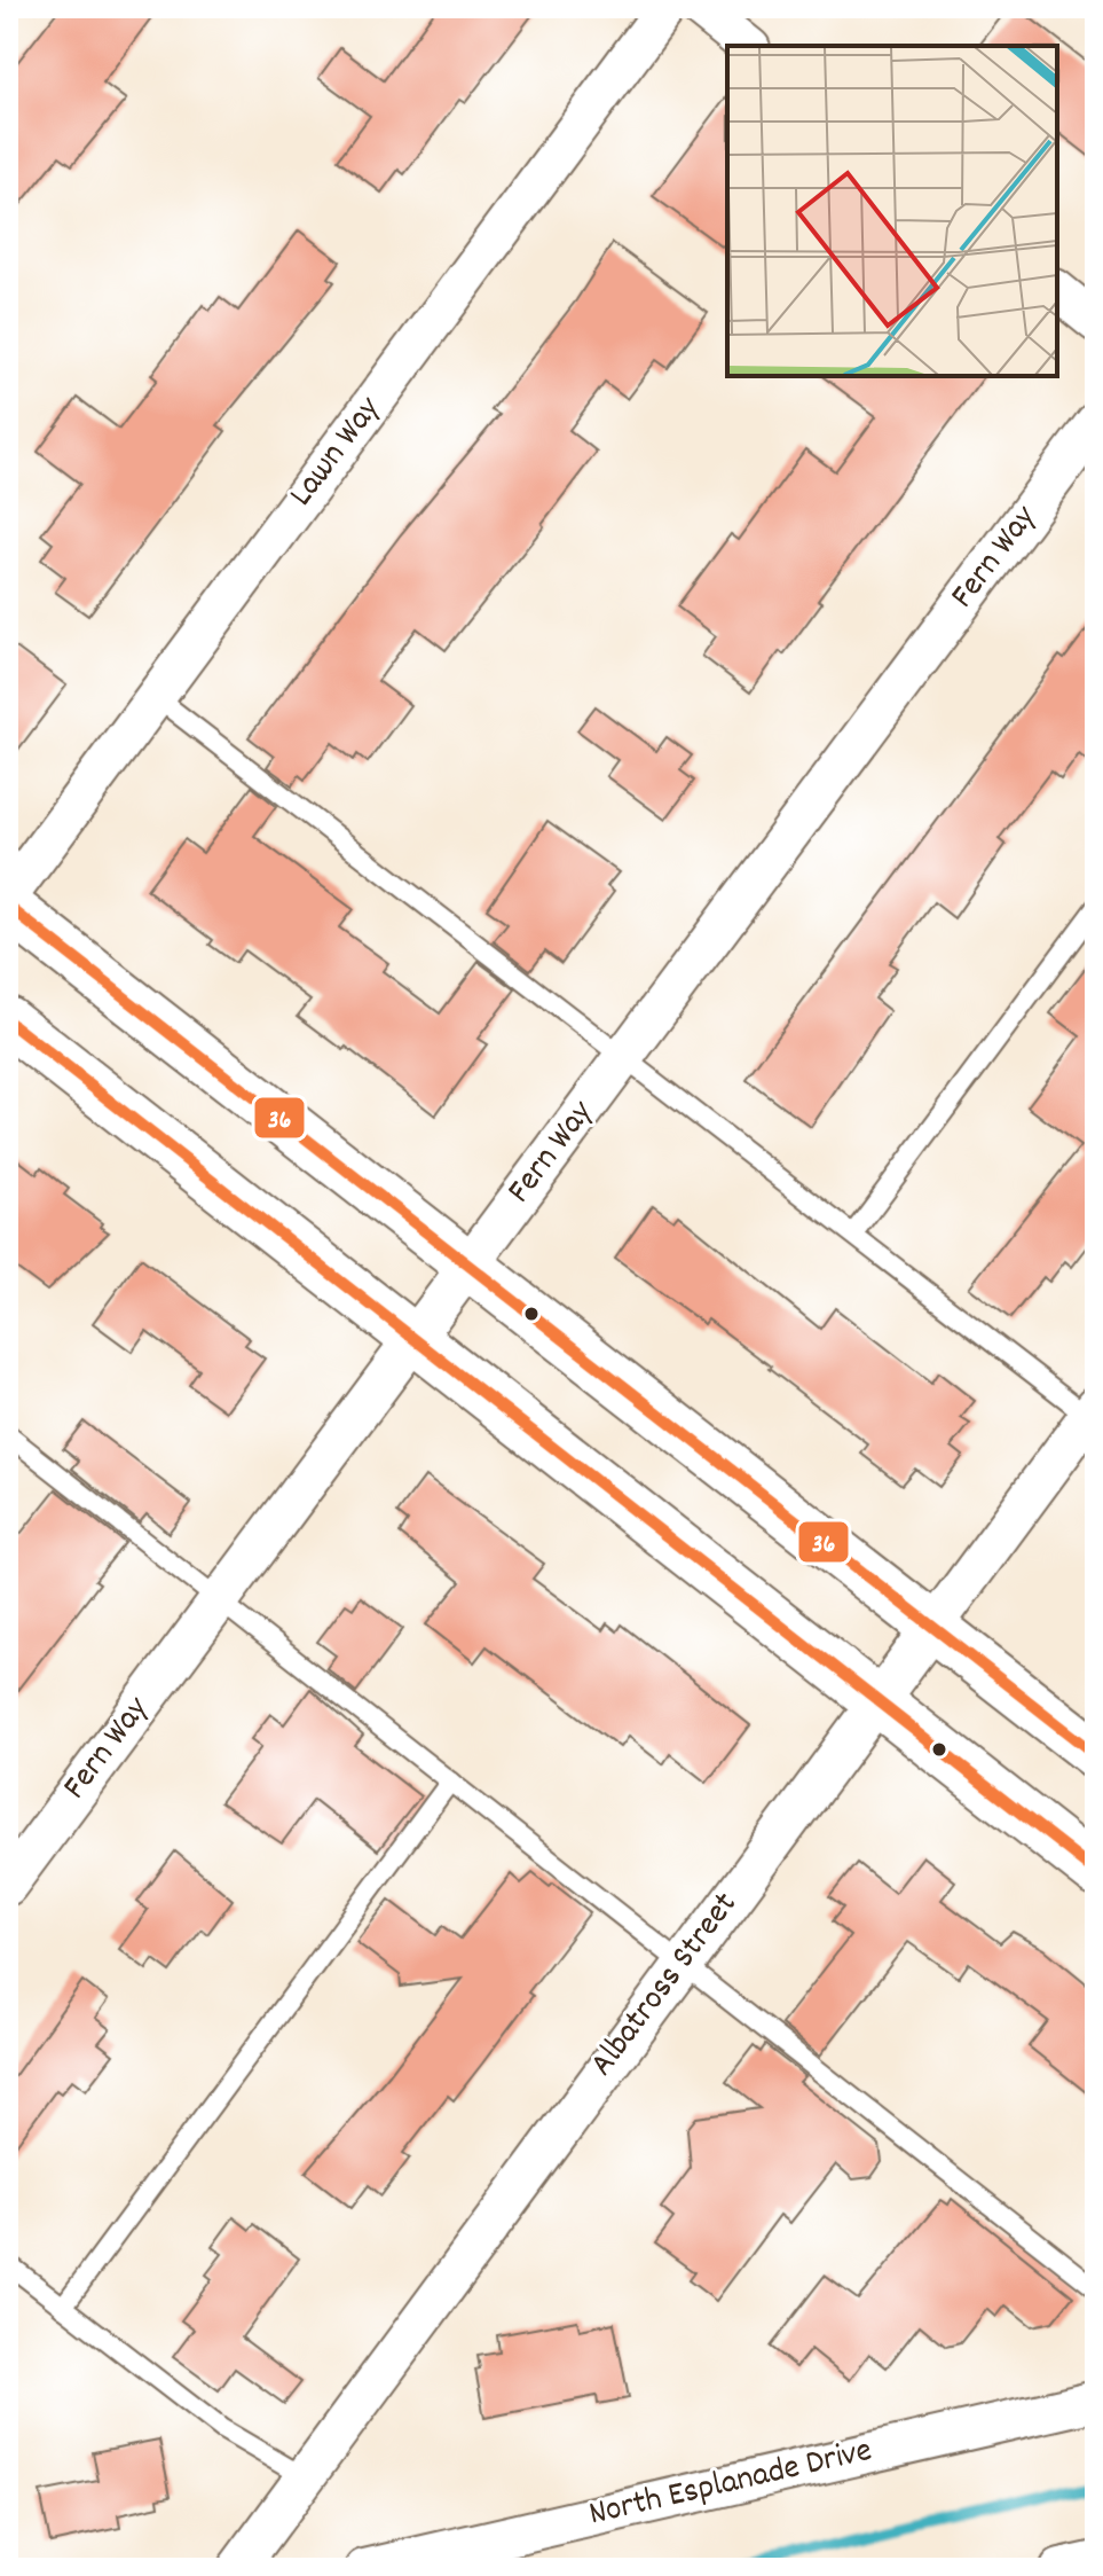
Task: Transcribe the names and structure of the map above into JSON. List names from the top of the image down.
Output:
{
  "streets": {
    "street": [
      "Lawn Way",
      "Fern Way",
      "Albatross Street",
      "North Esplanade Drive"
    ]
  },
  "lines": ["transit line 36"]
}
